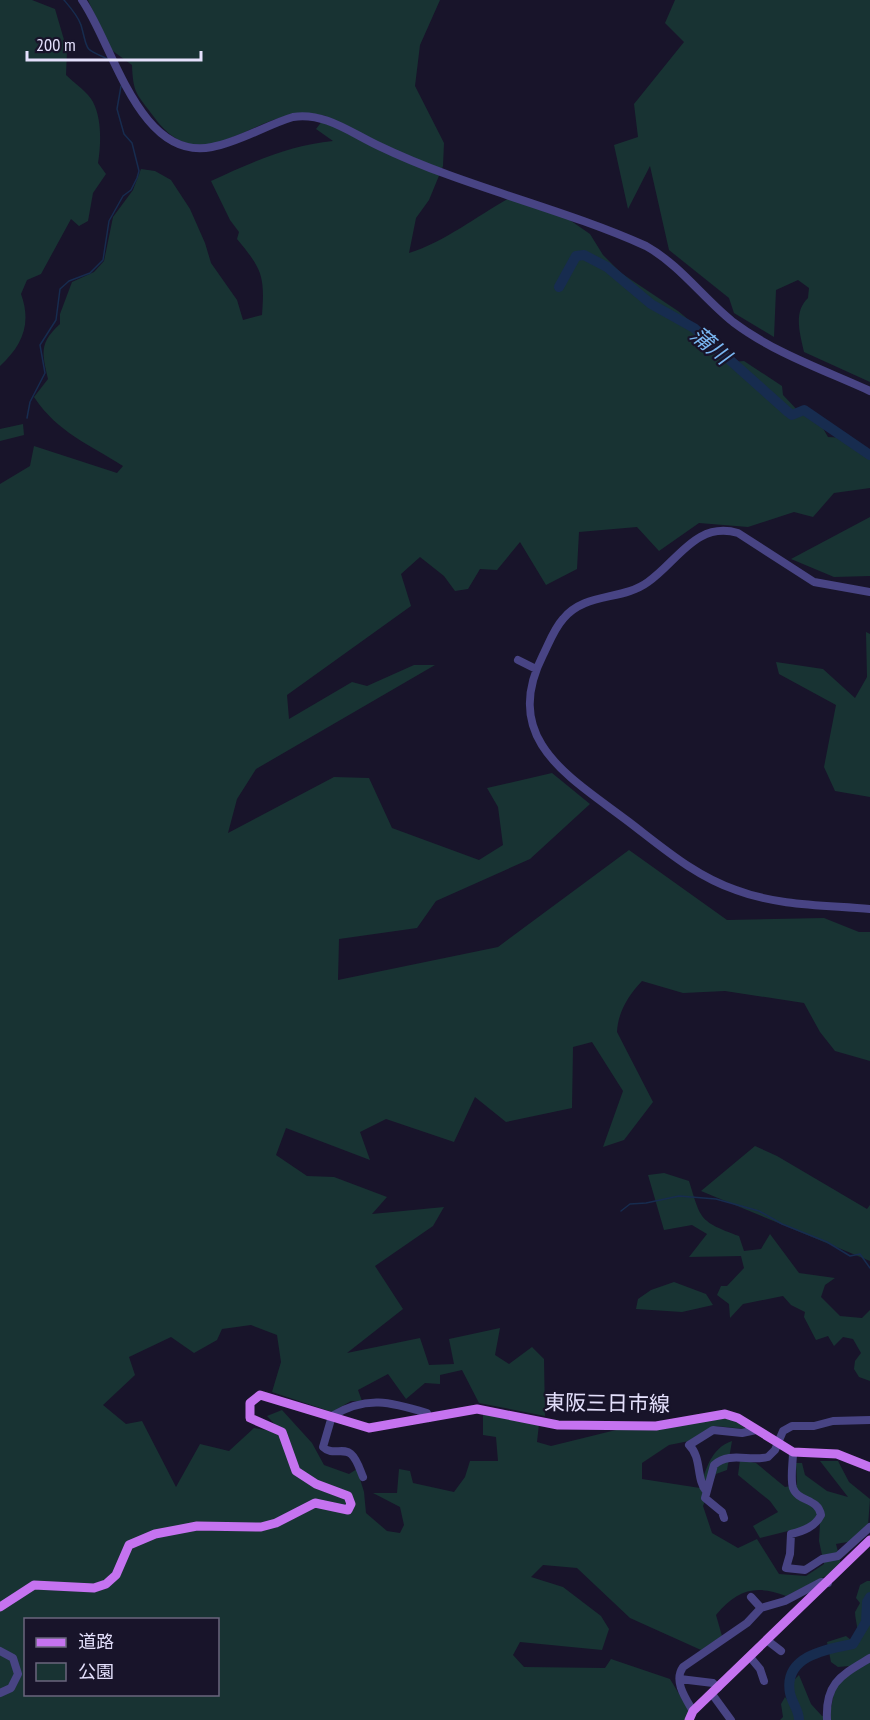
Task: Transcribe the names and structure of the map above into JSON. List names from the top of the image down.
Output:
{
  "streets": {
    "main road": ["東阪三日市線"]
  },
  "water": ["蒲川"],
  "legend": ["道路", "公園"],
  "scale_bar": "200 m"
}
